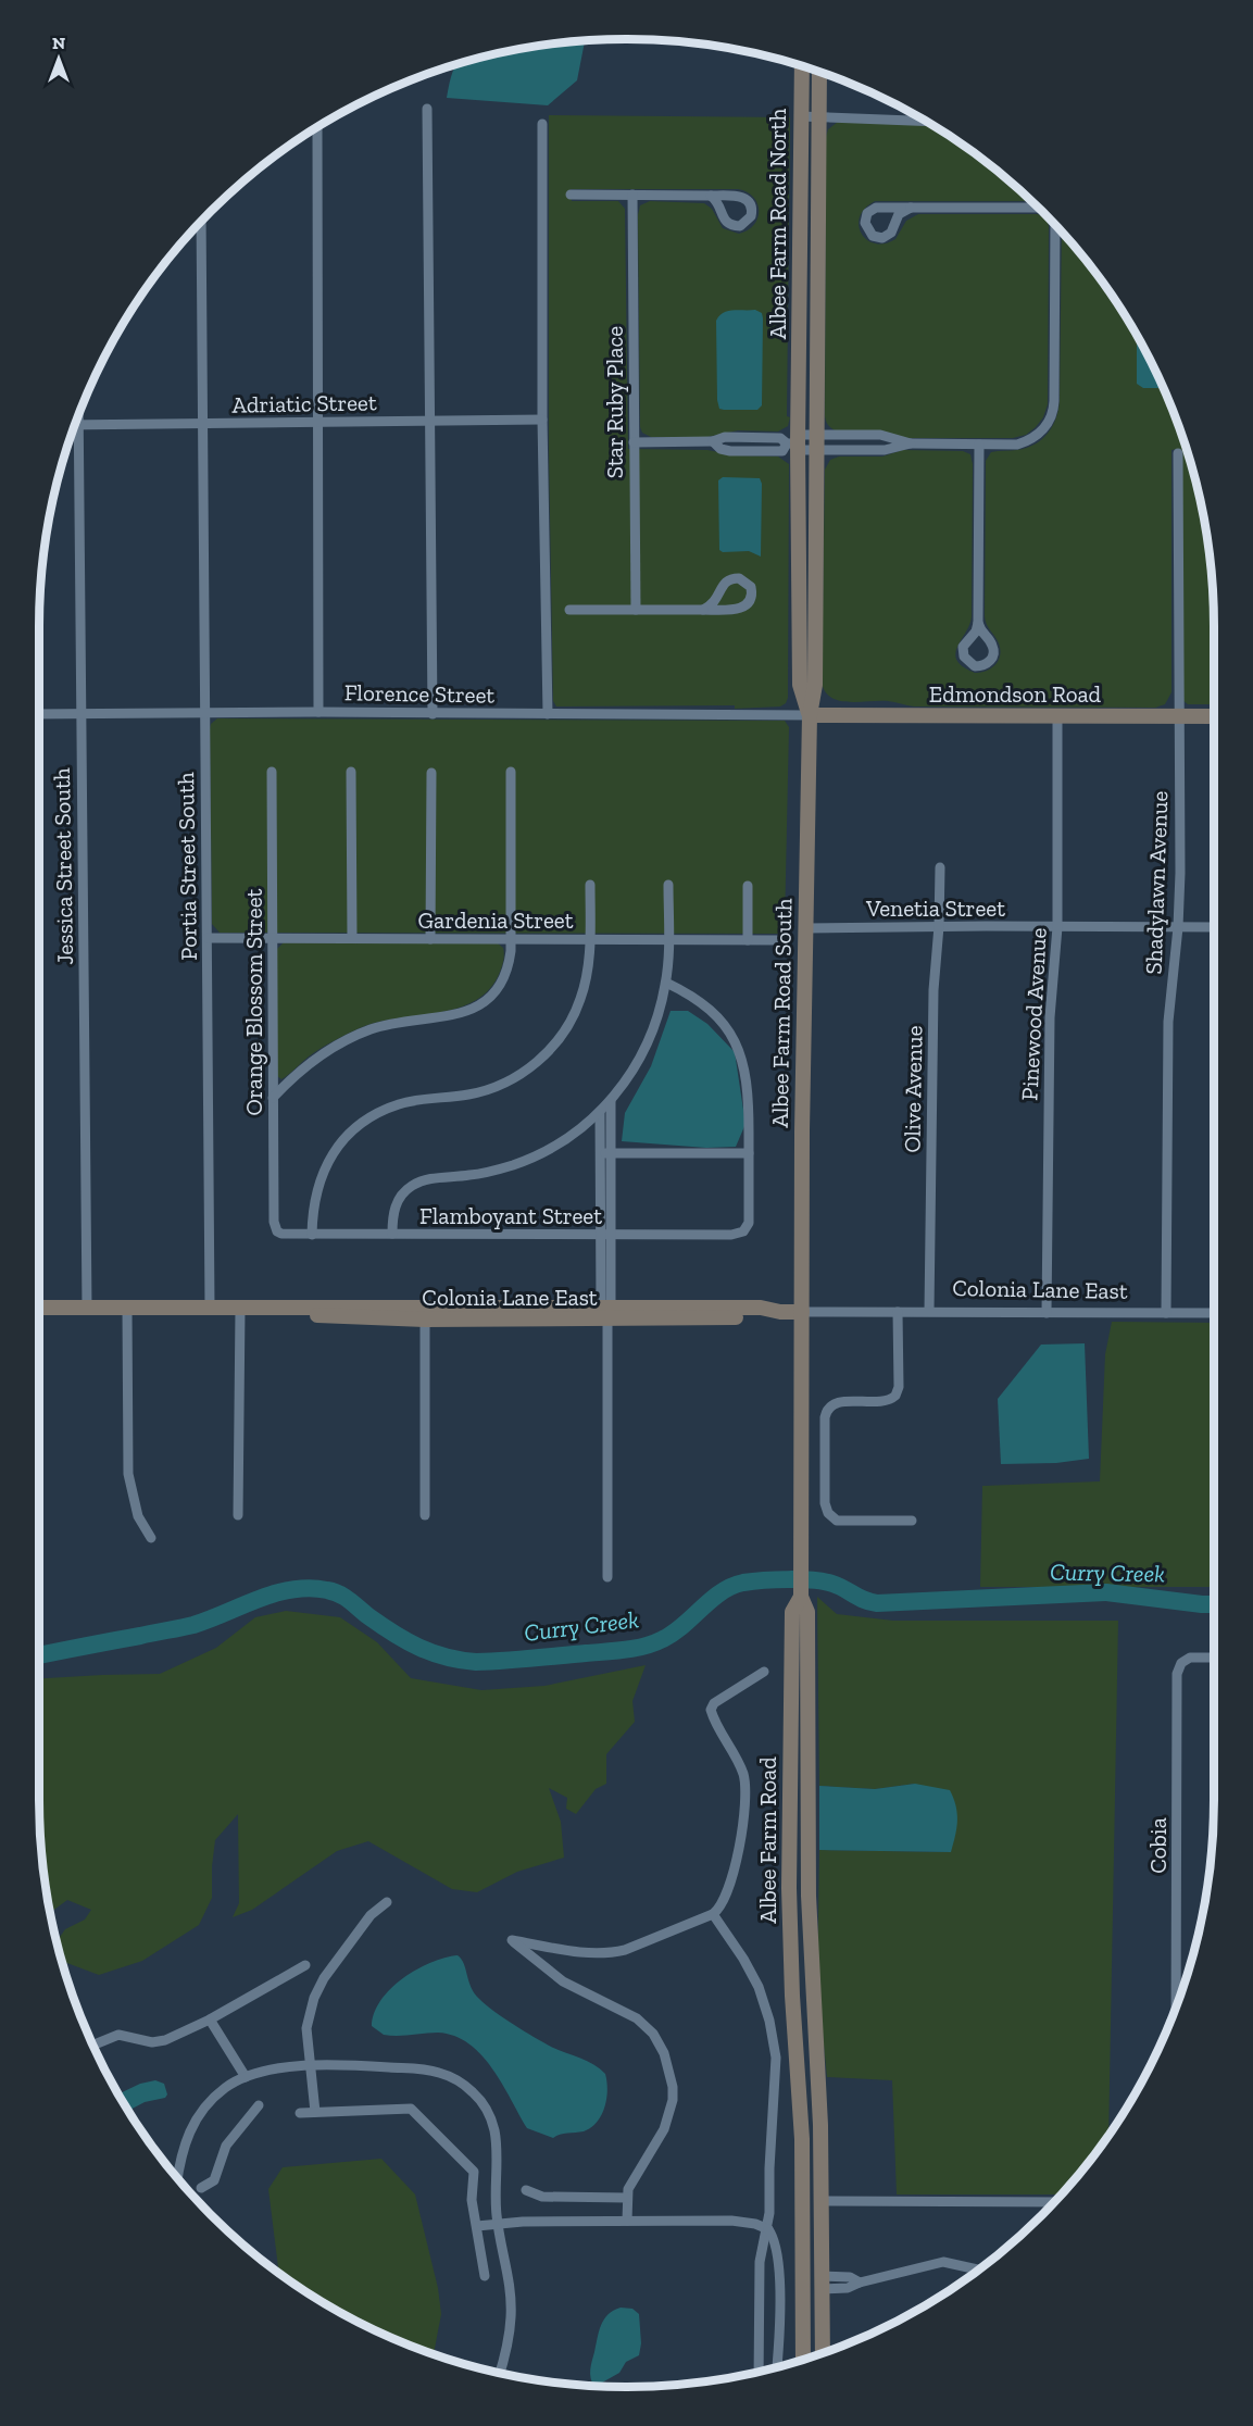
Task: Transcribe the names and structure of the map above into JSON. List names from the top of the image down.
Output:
{
  "streets": {
    "main road": [
      "Albee Farm Road North",
      "Edmondson Road",
      "Albee Farm Road South",
      "Colonia Lane East",
      "Albee Farm Road"
    ],
    "street": [
      "Star Ruby Place",
      "Adriatic Street",
      "Florence Street",
      "Jessica Street South",
      "Portia Street South",
      "Shadylawn Avenue",
      "Venetia Street",
      "Gardenia Street",
      "Orange Blossom Street",
      "Pinewood Avenue",
      "Olive Avenue",
      "Flamboyant Street",
      "Cobia"
    ]
  },
  "crossings": [
    ["Albee Farm Road North", "Albee Farm Road South"],
    ["Adriatic Street", "Jessica Street South"],
    ["Adriatic Street", "Portia Street South"],
    ["Florence Street", "Edmondson Road"],
    ["Florence Street", "Jessica Street South"],
    ["Florence Street", "Portia Street South"],
    ["Florence Street", "Albee Farm Road South"],
    ["Edmondson Road", "Shadylawn Avenue"],
    ["Edmondson Road", "Albee Farm Road South"],
    ["Edmondson Road", "Pinewood Avenue"],
    ["Jessica Street South", "Colonia Lane East"],
    ["Portia Street South", "Gardenia Street"],
    ["Portia Street South", "Colonia Lane East"],
    ["Shadylawn Avenue", "Venetia Street"],
    ["Shadylawn Avenue", "Colonia Lane East"],
    ["Venetia Street", "Albee Farm Road South"],
    ["Venetia Street", "Pinewood Avenue"],
    ["Venetia Street", "Olive Avenue"],
    ["Gardenia Street", "Orange Blossom Street"],
    ["Orange Blossom Street", "Flamboyant Street"],
    ["Albee Farm Road South", "Colonia Lane East"],
    ["Albee Farm Road South", "Albee Farm Road"],
    ["Pinewood Avenue", "Colonia Lane East"],
    ["Olive Avenue", "Colonia Lane East"],
    ["Colonia Lane East", "Albee Farm Road"]
  ],
  "water": ["Curry Creek"],
  "north": "top"
}
